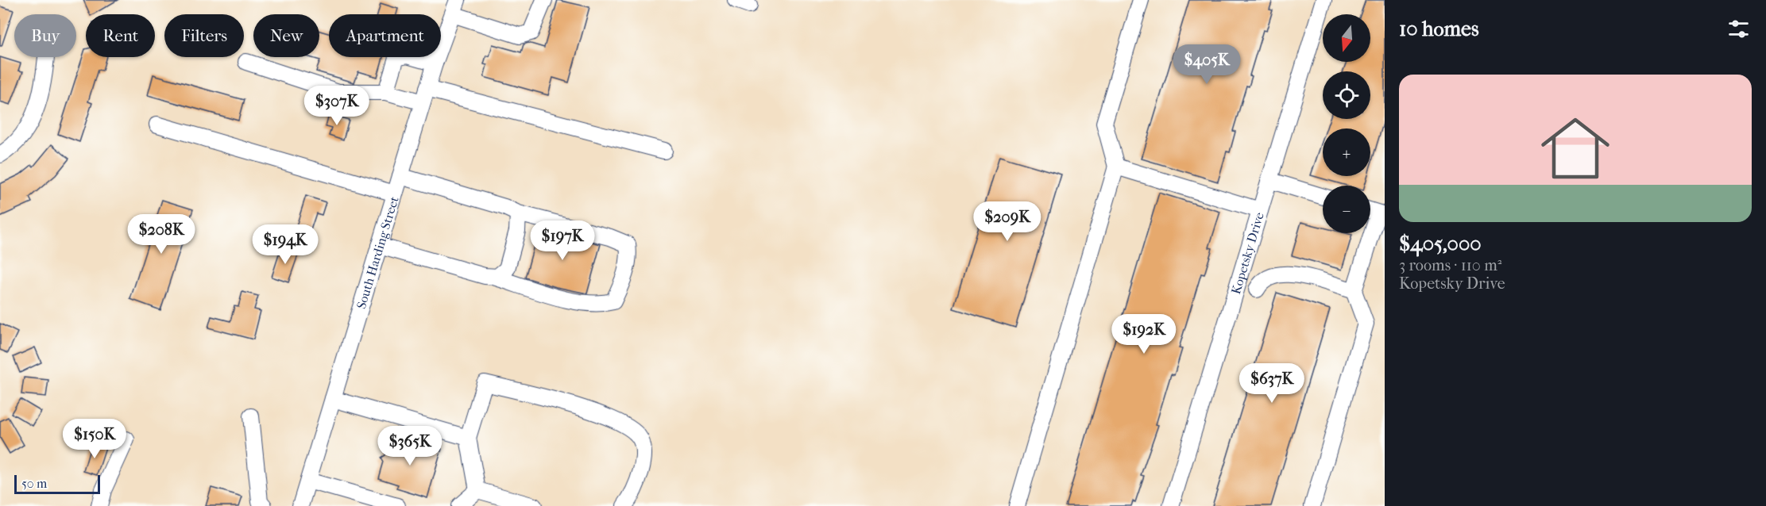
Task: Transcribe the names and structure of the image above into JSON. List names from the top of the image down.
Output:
{
  "streets": {
    "street": ["South Harding Street", "Kopetsky Drive"]
  },
  "scale_bar": "50 m",
  "north": "bottom",
  "page": {
    "heading": "10 homes",
    "map_buttons": ["+", "−"],
    "chip": [
      "Buy",
      "Rent",
      "Filters",
      "New",
      "Apartment"
    ],
    "price": [
      "$405K",
      "$307K",
      "$209K",
      "$208K",
      "$197K",
      "$194K",
      "$192K",
      "$637K",
      "$150K",
      "$365K"
    ],
    "list": [
      {
        "name": "$405,000",
        "note": "3 rooms · 110 m² · Kopetsky Drive"
      }
    ],
    "scale": "50 m"
  }
}
